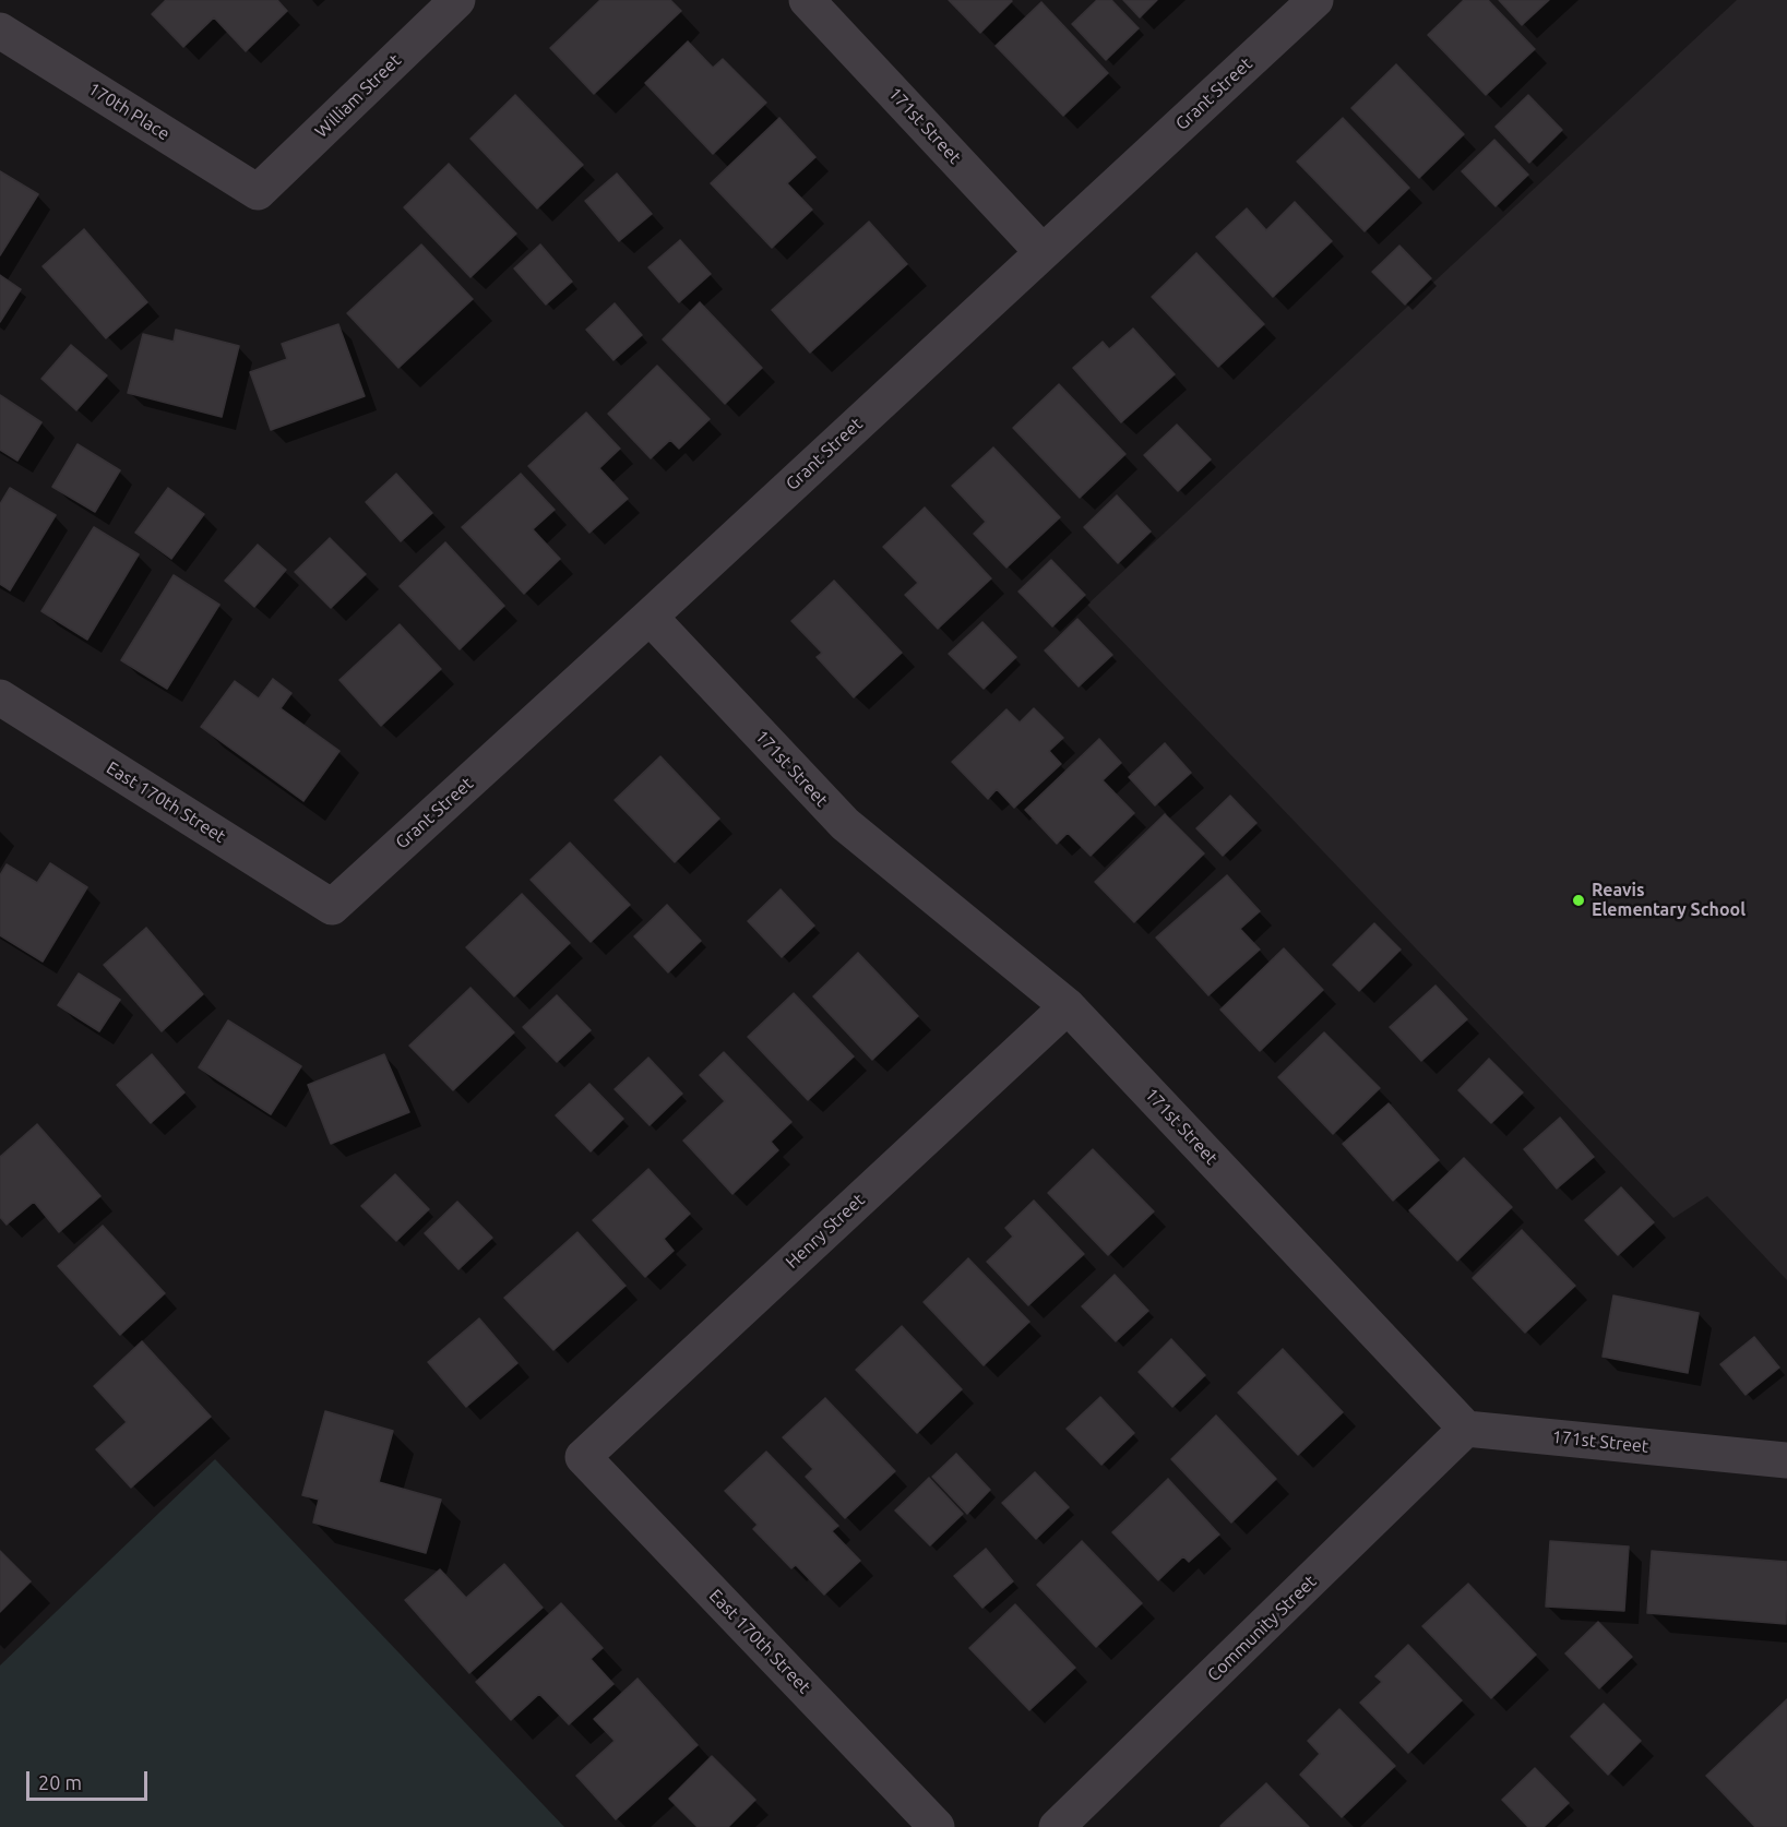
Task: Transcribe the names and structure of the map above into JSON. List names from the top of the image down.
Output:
{
  "streets": {
    "street": [
      "Grant Street",
      "William Street",
      "170th Place",
      "171st Street",
      "East 170th Street",
      "Henry Street",
      "Community Street"
    ]
  },
  "crossings": [
    ["Grant Street", "171st Street"],
    ["Grant Street", "East 170th Street"],
    ["William Street", "170th Place"],
    ["171st Street", "Henry Street"],
    ["171st Street", "Community Street"],
    ["East 170th Street", "Henry Street"]
  ],
  "places": ["Reavis Elementary School"],
  "scale_bar": "20 m"
}
